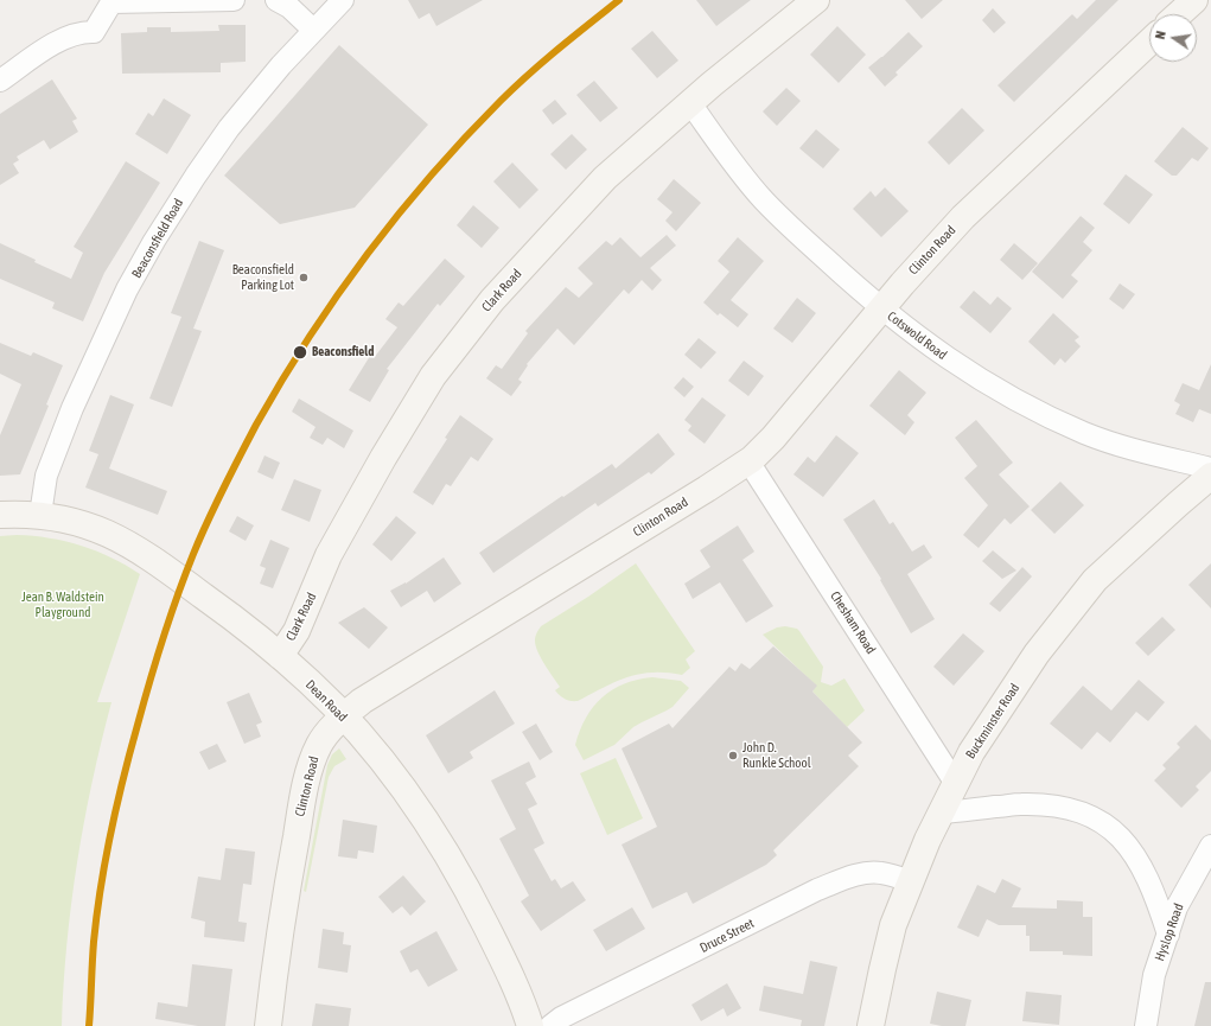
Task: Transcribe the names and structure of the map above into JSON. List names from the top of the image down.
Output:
{
  "streets": {
    "street": [
      "Beaconsfield Road",
      "Clinton Road",
      "Clark Road",
      "Cotswold Road",
      "Chesham Road",
      "Dean Road",
      "Buckminster Road",
      "Hyslop Road",
      "Druce Street"
    ]
  },
  "crossings": [
    ["Beaconsfield Road", "Dean Road"],
    ["Clinton Road", "Cotswold Road"],
    ["Clinton Road", "Chesham Road"],
    ["Clinton Road", "Dean Road"],
    ["Clark Road", "Cotswold Road"],
    ["Clark Road", "Dean Road"],
    ["Chesham Road", "Buckminster Road"],
    ["Buckminster Road", "Druce Street"]
  ],
  "parks": ["Jean B. Waldstein Playground"],
  "places": ["Beaconsfield Parking Lot", "Beaconsfield", "John D. Runkle School"],
  "north": "left"
}
